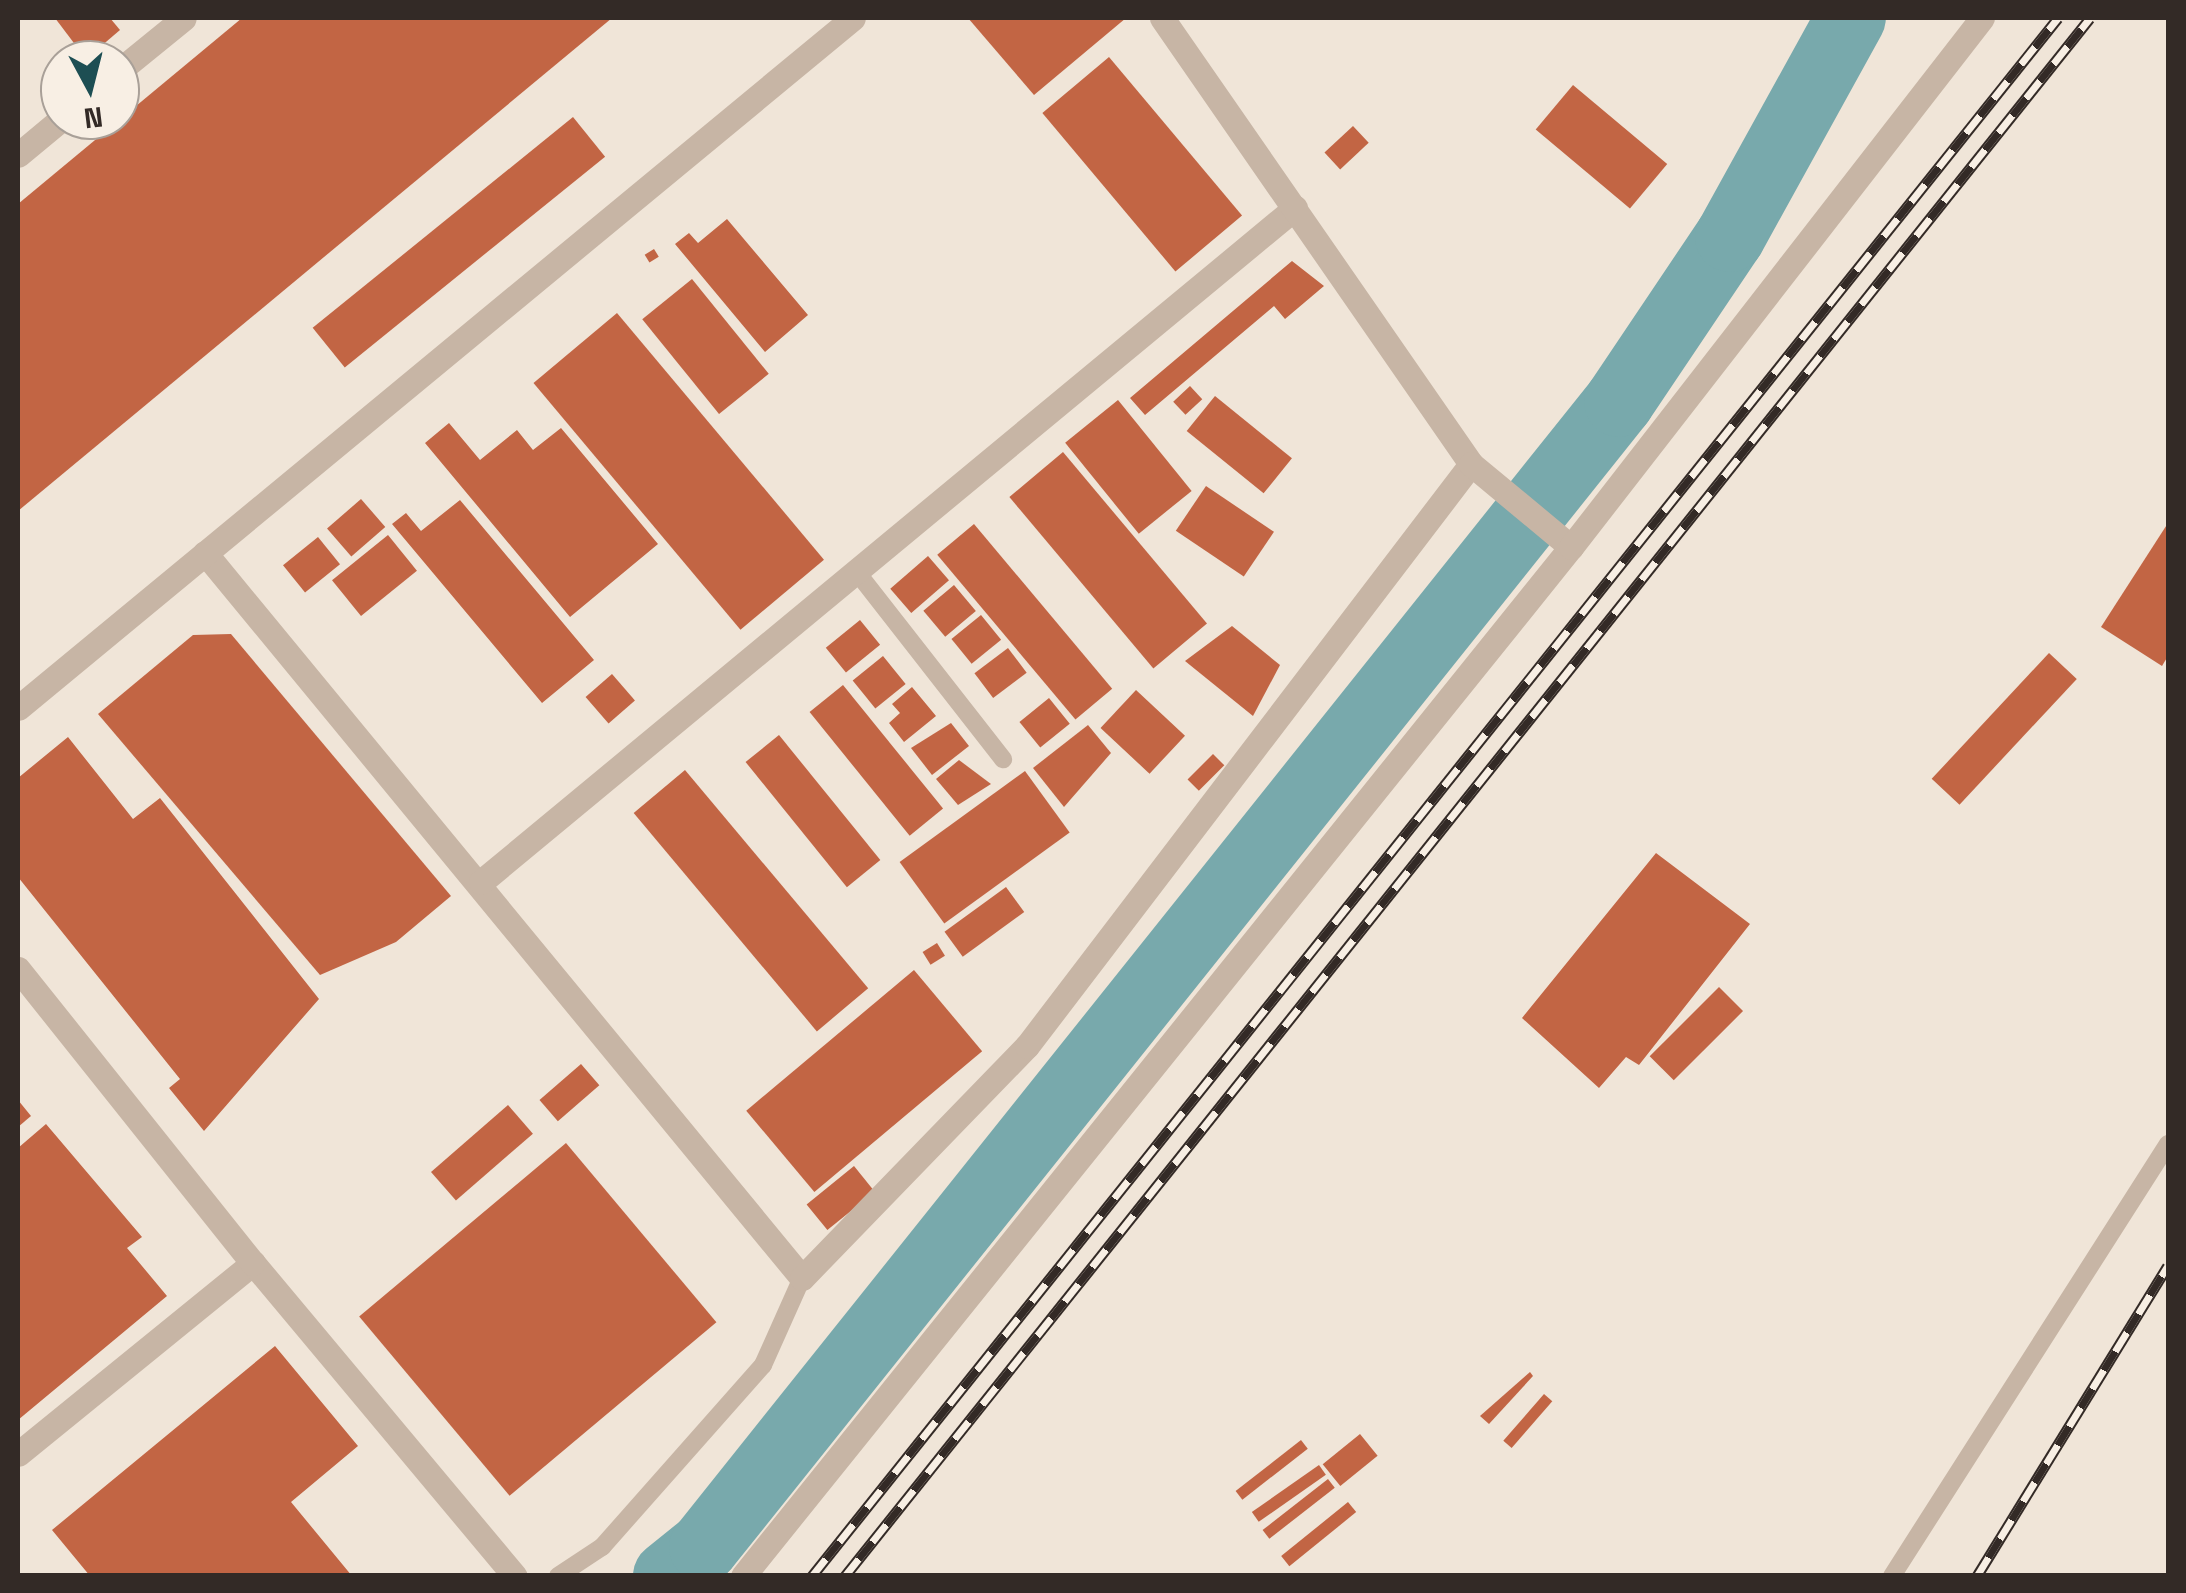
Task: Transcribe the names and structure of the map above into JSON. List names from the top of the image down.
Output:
{
  "north": "bottom"
}
